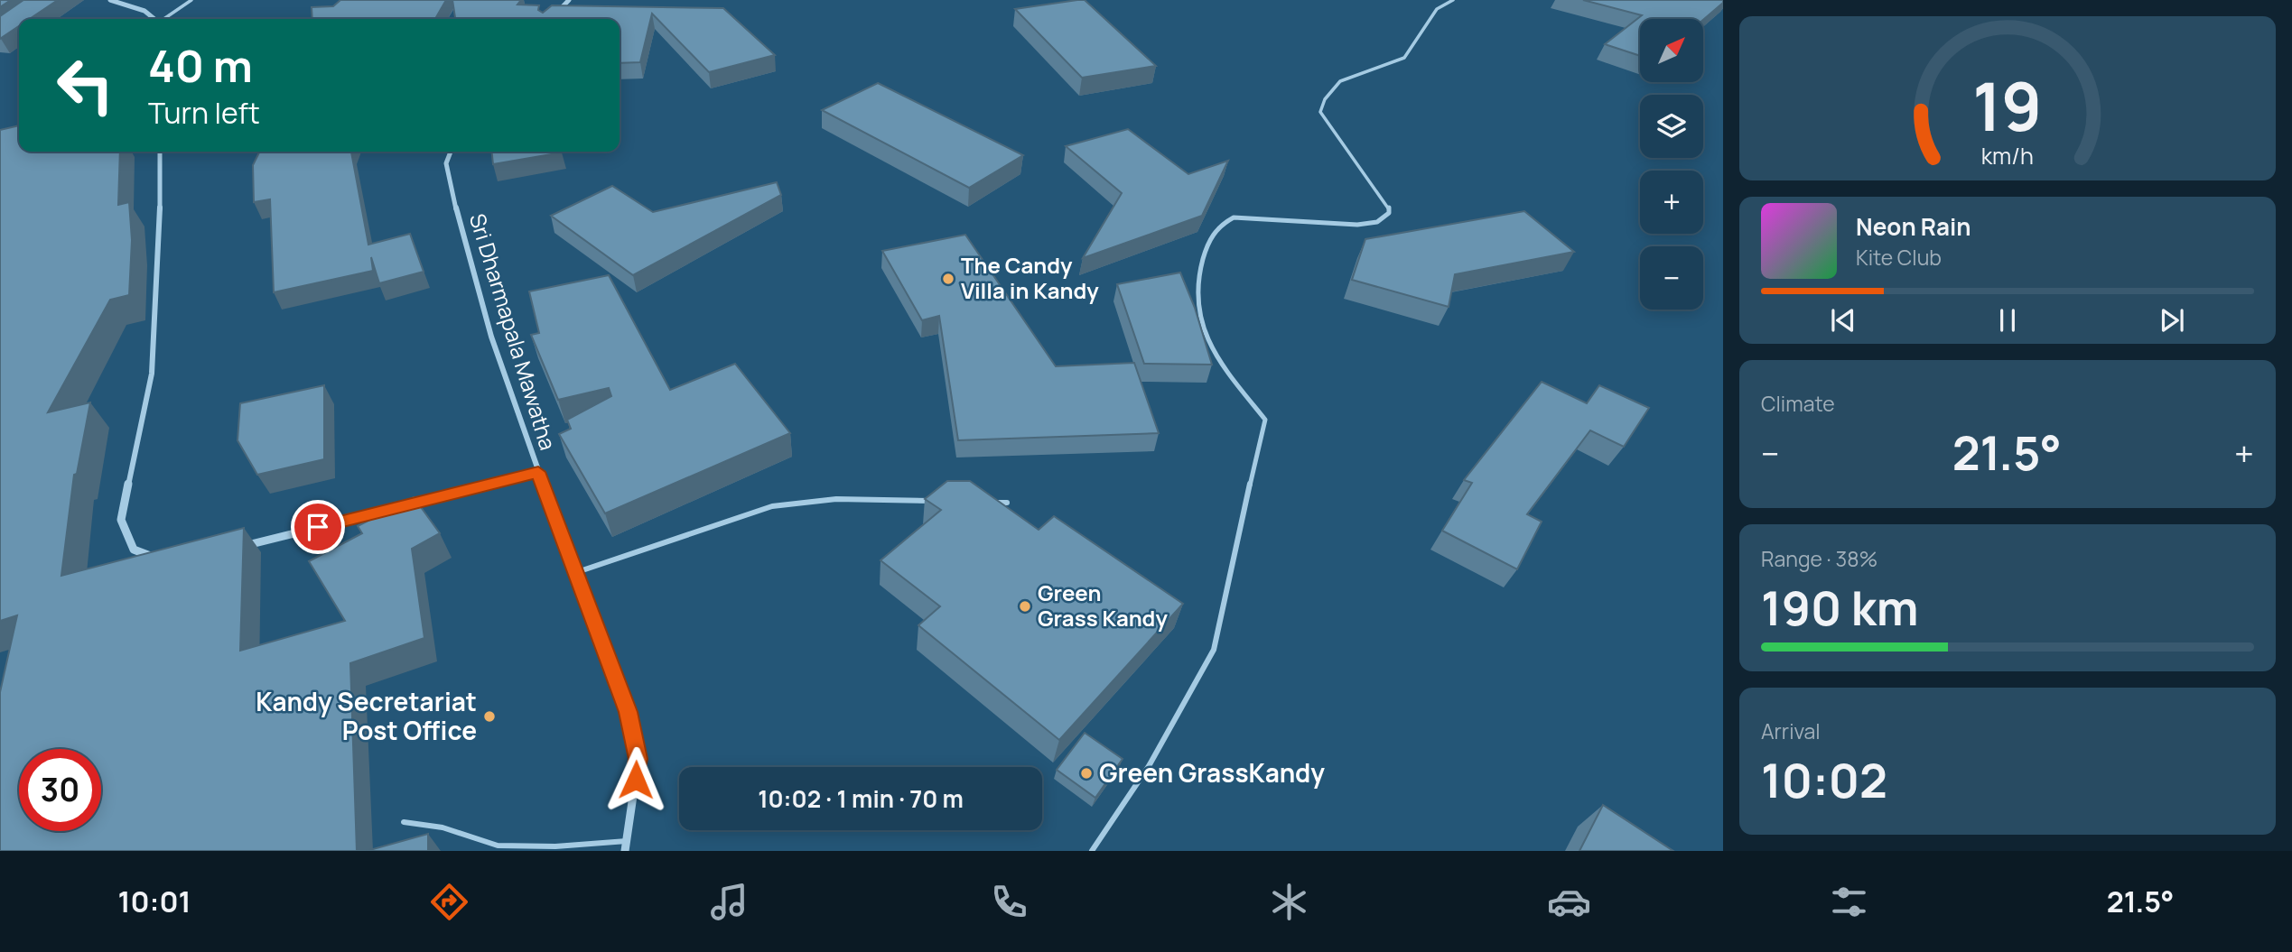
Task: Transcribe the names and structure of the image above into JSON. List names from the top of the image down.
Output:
{
  "streets": {
    "street": ["Sri Dharmapala Mawatha"]
  },
  "places": [
    "The Candy Villa in Kandy",
    "Green Grass Kandy",
    "Kandy Secretariat Post Office",
    "Green GrassKandy"
  ],
  "north": "top right",
  "page": {
    "map_buttons": ["+", "−"],
    "turn": ["40 m", "Turn left"],
    "song": ["Neon Rain", "Kite Club"],
    "tile": [
      "Climate",
      ["Range · 38%", "190 km"],
      ["Arrival", "10:02"]
    ],
    "heat": ["−", "21.5°", "+"],
    "limit": "30",
    "trip": "10:02 · 1 min · 70 m",
    "tabs": ["10:01", "21.5°"],
    "gauge": ["19", "km/h"]
  }
}
